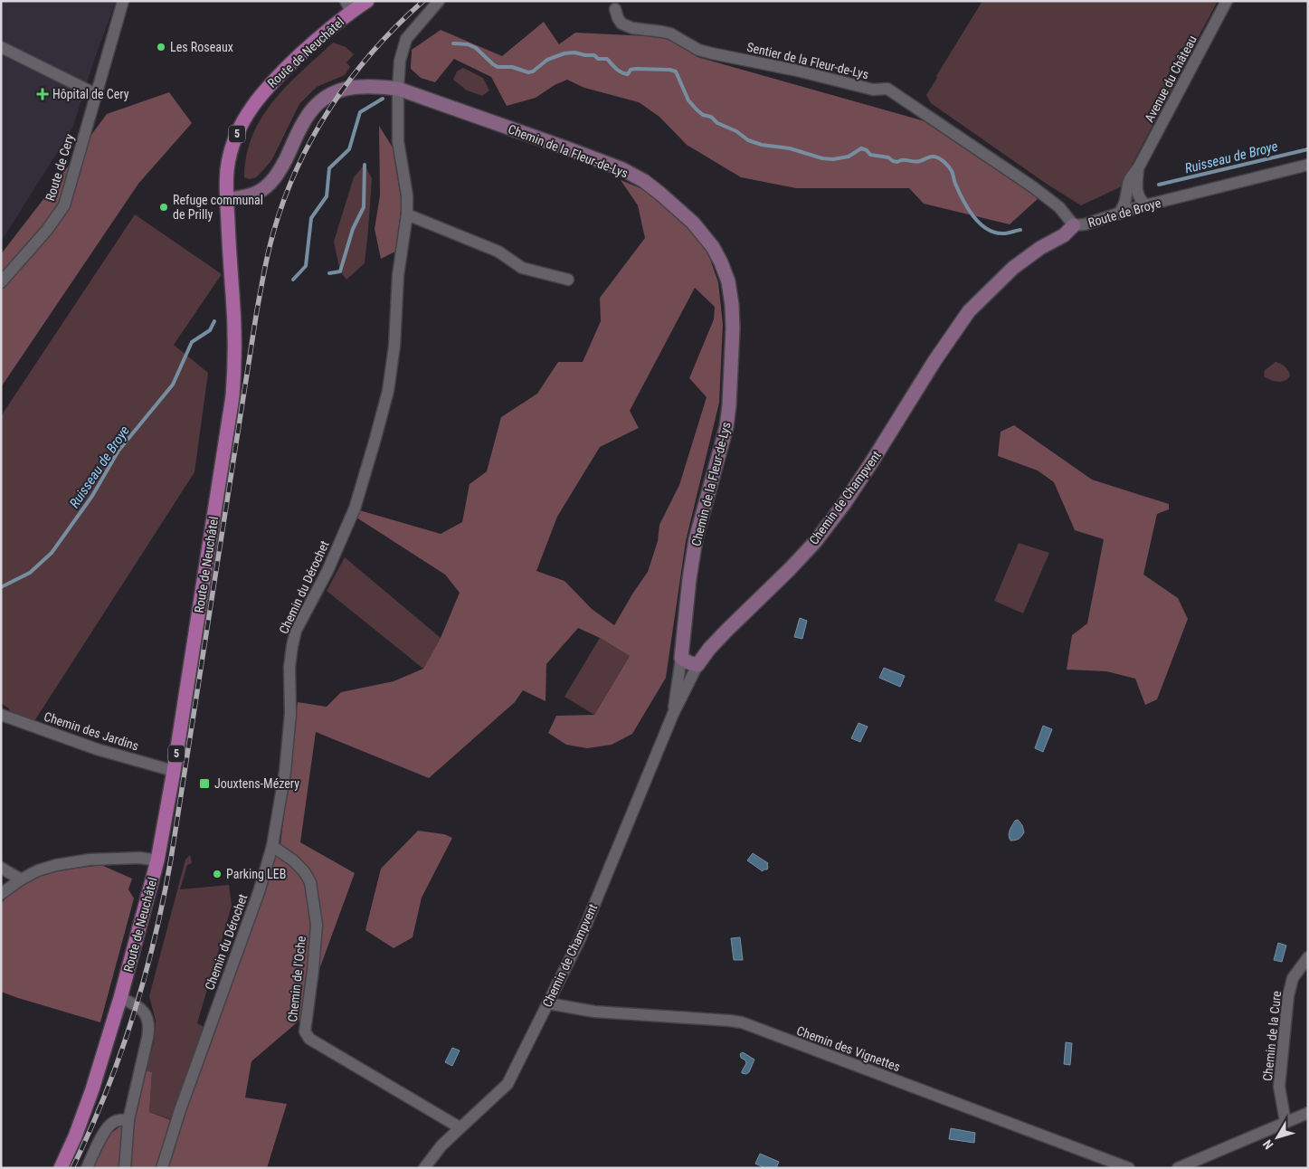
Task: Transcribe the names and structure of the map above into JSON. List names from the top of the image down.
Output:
{
  "streets": {
    "main road": ["Route de Neuchâtel", "5"],
    "street": [
      "Sentier de la Fleur-de-Lys",
      "Avenue du Château",
      "Chemin de la Fleur-de-Lys",
      "Route de Cery",
      "Route de Broye",
      "Chemin de Champvent",
      "Chemin du Dérochet",
      "Chemin des Jardins",
      "Chemin de l'Oche",
      "Chemin de la Cure",
      "Chemin des Vignettes"
    ]
  },
  "crossings": [
    ["Route de Neuchâtel", "Chemin de la Fleur-de-Lys"],
    ["Route de Neuchâtel", "Chemin des Jardins"],
    ["Sentier de la Fleur-de-Lys", "Route de Broye"],
    ["Avenue du Château", "Route de Broye"],
    ["Chemin de la Fleur-de-Lys", "Chemin de Champvent"],
    ["Chemin de la Fleur-de-Lys", "Chemin du Dérochet"],
    ["Route de Broye", "Chemin de Champvent"],
    ["Chemin de Champvent", "Chemin de l'Oche"],
    ["Chemin de Champvent", "Chemin des Vignettes"],
    ["Chemin du Dérochet", "Chemin de l'Oche"]
  ],
  "water": ["Ruisseau de Broye"],
  "places": {
    "other": ["Les Roseaux", "Refuge communal de Prilly", "Parking LEB"],
    "health": ["Hôpital de Cery"],
    "transit": ["Jouxtens-Mézery"]
  },
  "north": "bottom left"
}
